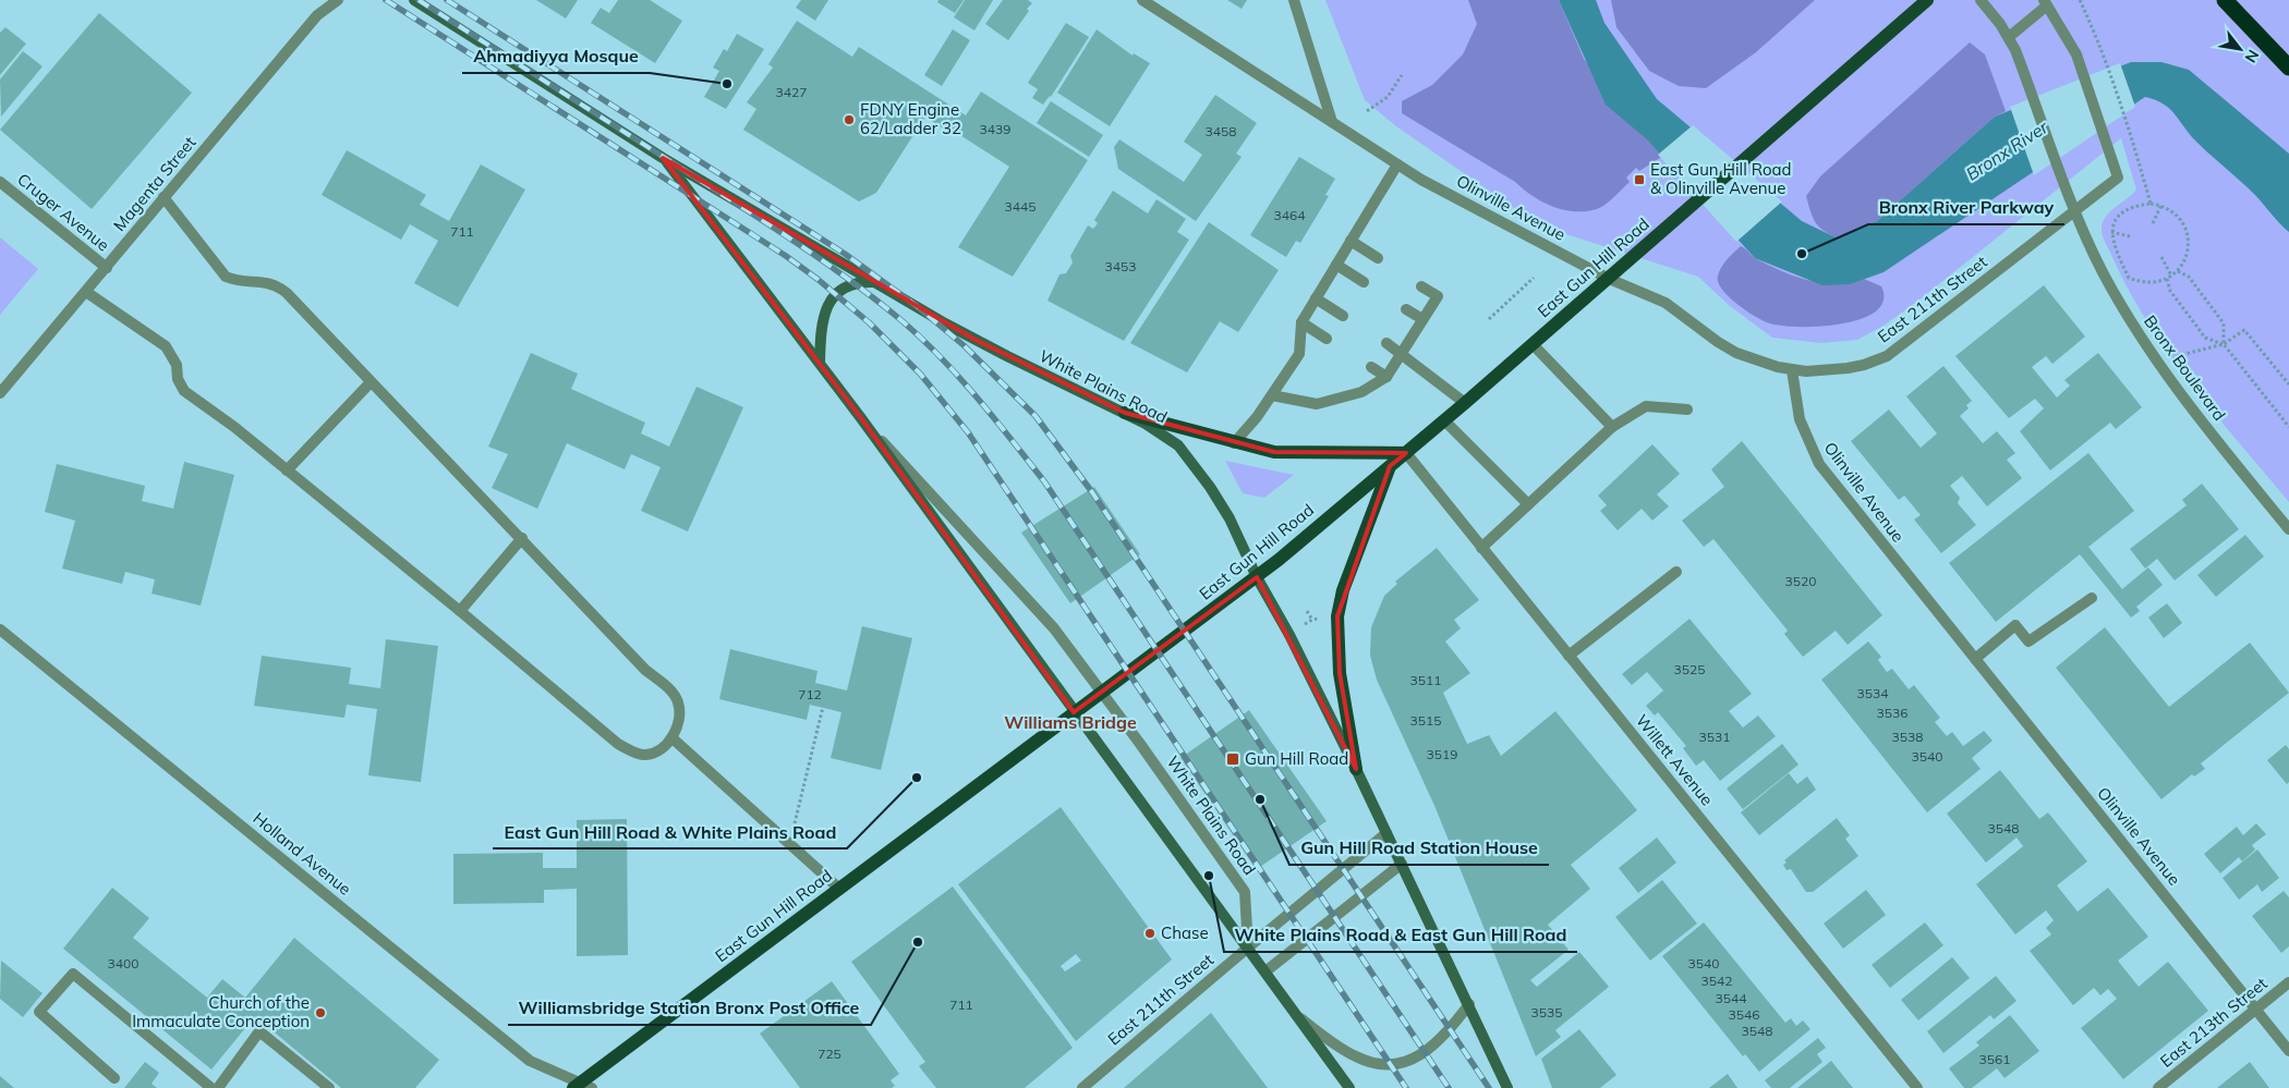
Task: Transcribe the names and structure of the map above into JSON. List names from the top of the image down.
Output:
{
  "streets": {
    "main road": ["East Gun Hill Road", "White Plains Road"],
    "street": [
      "Magenta Street",
      "Olinville Avenue",
      "Cruger Avenue",
      "East 211th Street",
      "Bronx Boulevard",
      "Willett Avenue",
      "Holland Avenue",
      "East 213th Street"
    ]
  },
  "crossings": [
    ["Magenta Street", "Cruger Avenue"],
    ["Olinville Avenue", "East Gun Hill Road"],
    ["Olinville Avenue", "East 211th Street"],
    ["Olinville Avenue", "East 213th Street"],
    ["East Gun Hill Road", "White Plains Road"],
    ["East Gun Hill Road", "Willett Avenue"],
    ["East Gun Hill Road", "Holland Avenue"],
    ["East 211th Street", "Bronx Boulevard"],
    ["East 211th Street", "White Plains Road"]
  ],
  "districts": ["Williams Bridge"],
  "water": ["Bronx River"],
  "places": {
    "other": [
      "Ahmadiyya Mosque",
      "FDNY Engine 62/Ladder 32",
      "Bronx River Parkway",
      "East Gun Hill Road & White Plains Road",
      "Gun Hill Road Station House",
      "White Plains Road & East Gun Hill Road",
      "Chase",
      "Williamsbridge Station Bronx Post Office",
      "Church of the Immaculate Conception"
    ],
    "transit": ["East Gun Hill Road & Olinville Avenue", "Gun Hill Road"]
  },
  "house_numbers": [
    "3427",
    "3439",
    "3458",
    "3445",
    "3464",
    "711",
    "3453",
    "3520",
    "3525",
    "3511",
    "3534",
    "712",
    "3536",
    "3515",
    "3531",
    "3538",
    "3519",
    "3540",
    "3548",
    "3400",
    "3540",
    "3542",
    "3544",
    "711",
    "3535",
    "3546",
    "3548",
    "725",
    "3561"
  ],
  "north": "bottom right"
}
